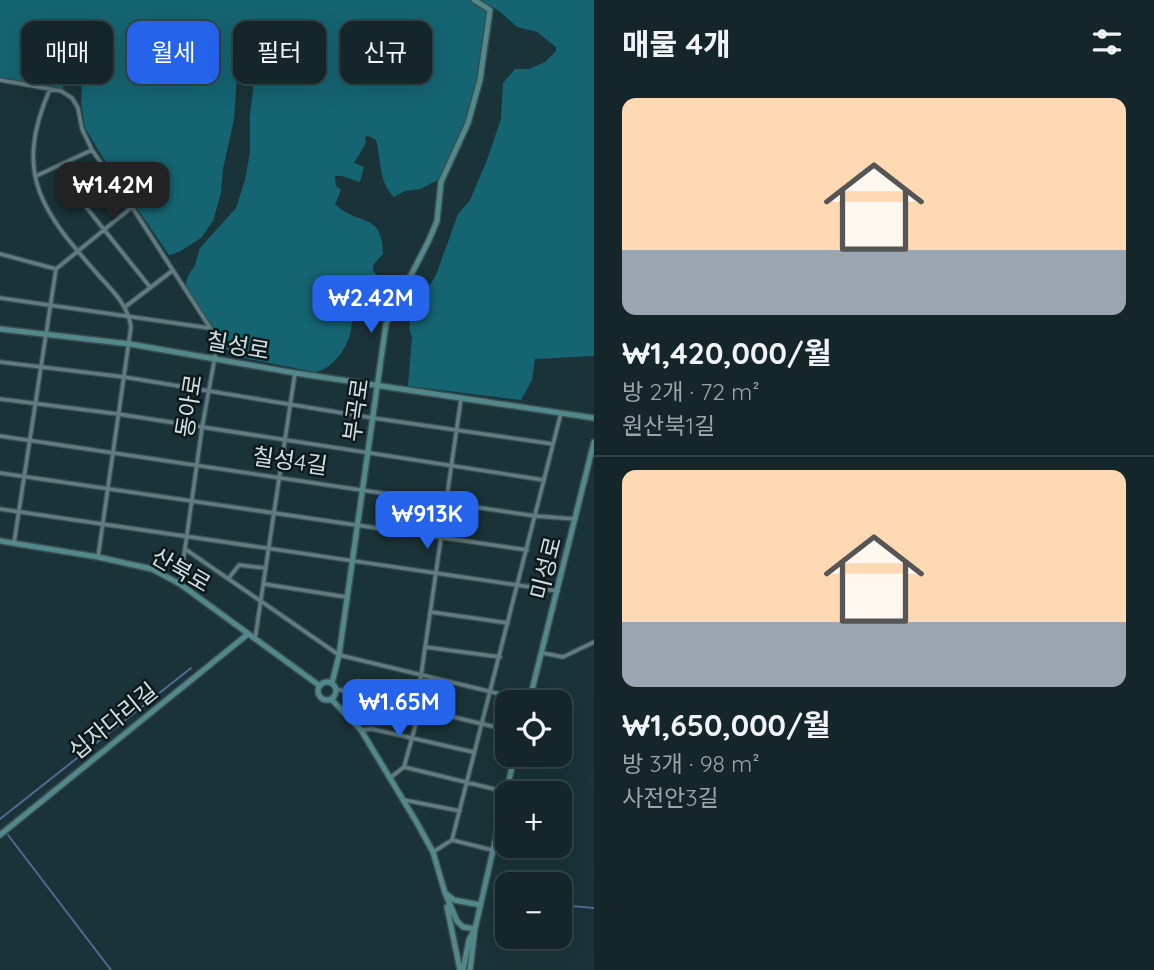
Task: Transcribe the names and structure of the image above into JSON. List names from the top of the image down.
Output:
{
  "streets": {
    "street": [
      "칠성로",
      "동아로",
      "부곡로",
      "칠성4길",
      "미성로",
      "산북로",
      "십자다리길"
    ]
  },
  "crossings": [
    ["칠성로", "동아로"],
    ["칠성로", "부곡로"],
    ["동아로", "칠성4길"],
    ["동아로", "산북로"],
    ["부곡로", "칠성4길"],
    ["부곡로", "산북로"],
    ["칠성4길", "미성로"],
    ["산북로", "십자다리길"]
  ],
  "page": {
    "heading": "매물 4개",
    "chip": [
      "매매",
      "월세",
      "필터",
      "신규"
    ],
    "list": [
      {
        "name": "₩1,420,000/월",
        "note": "방 2개 · 72 m² · 원산북1길"
      },
      {
        "name": "₩1,650,000/월",
        "note": "방 3개 · 98 m² · 사전안3길"
      }
    ],
    "price": [
      "₩1.42M",
      "₩2.42M",
      "₩913K",
      "₩1.65M"
    ],
    "map_buttons": ["+", "−"]
  }
}
